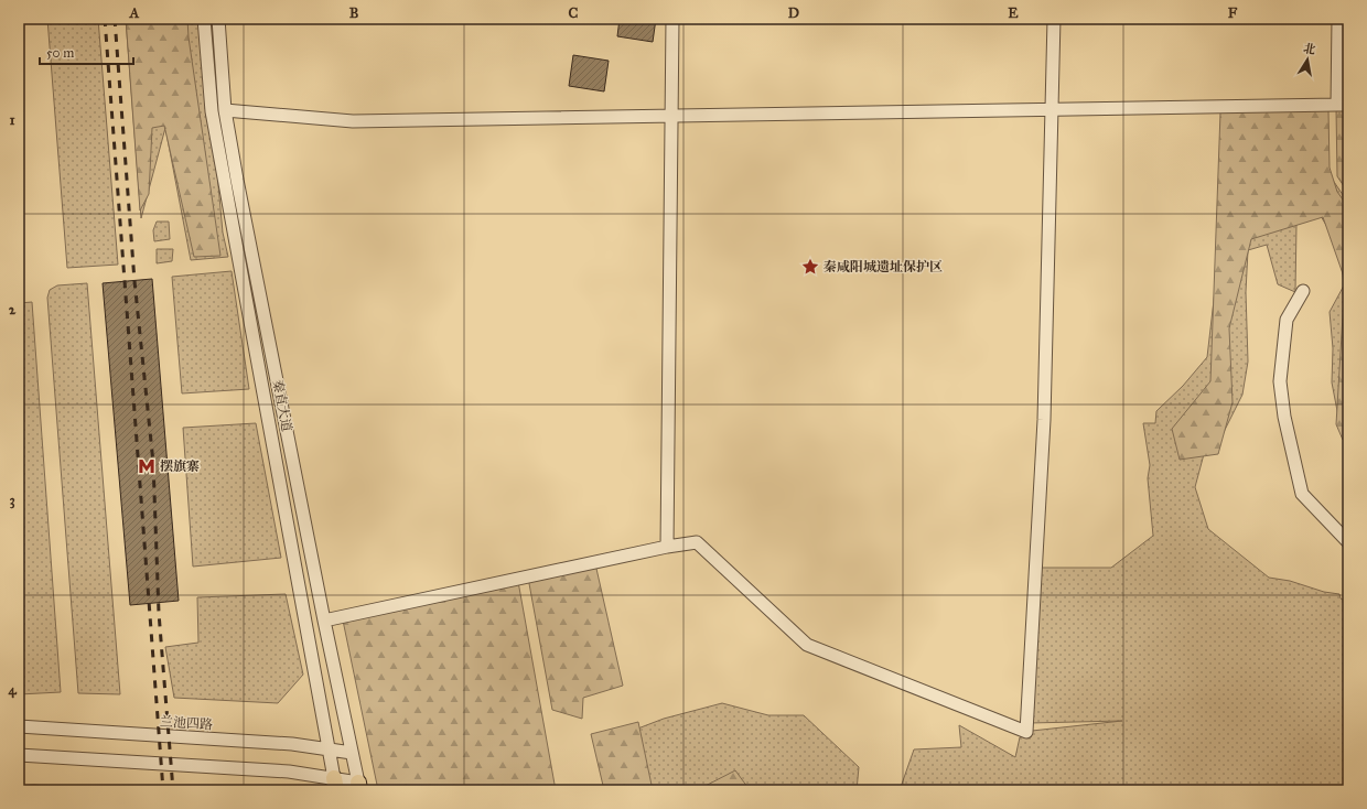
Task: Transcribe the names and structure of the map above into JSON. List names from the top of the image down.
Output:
{
  "streets": {
    "street": ["秦直大道", "兰池四路"]
  },
  "crossings": [
    ["秦直大道", "兰池四路"]
  ],
  "places": {
    "place": ["秦咸阳城遗址保护区"],
    "metro station": ["摆旗寨"]
  },
  "scale_bar": "50 m",
  "north": "top",
  "grid": {
    "columns": [
      "A",
      "B",
      "C",
      "D",
      "E",
      "F"
    ],
    "rows": [
      "1",
      "2",
      "3",
      "4"
    ]
  }
}
